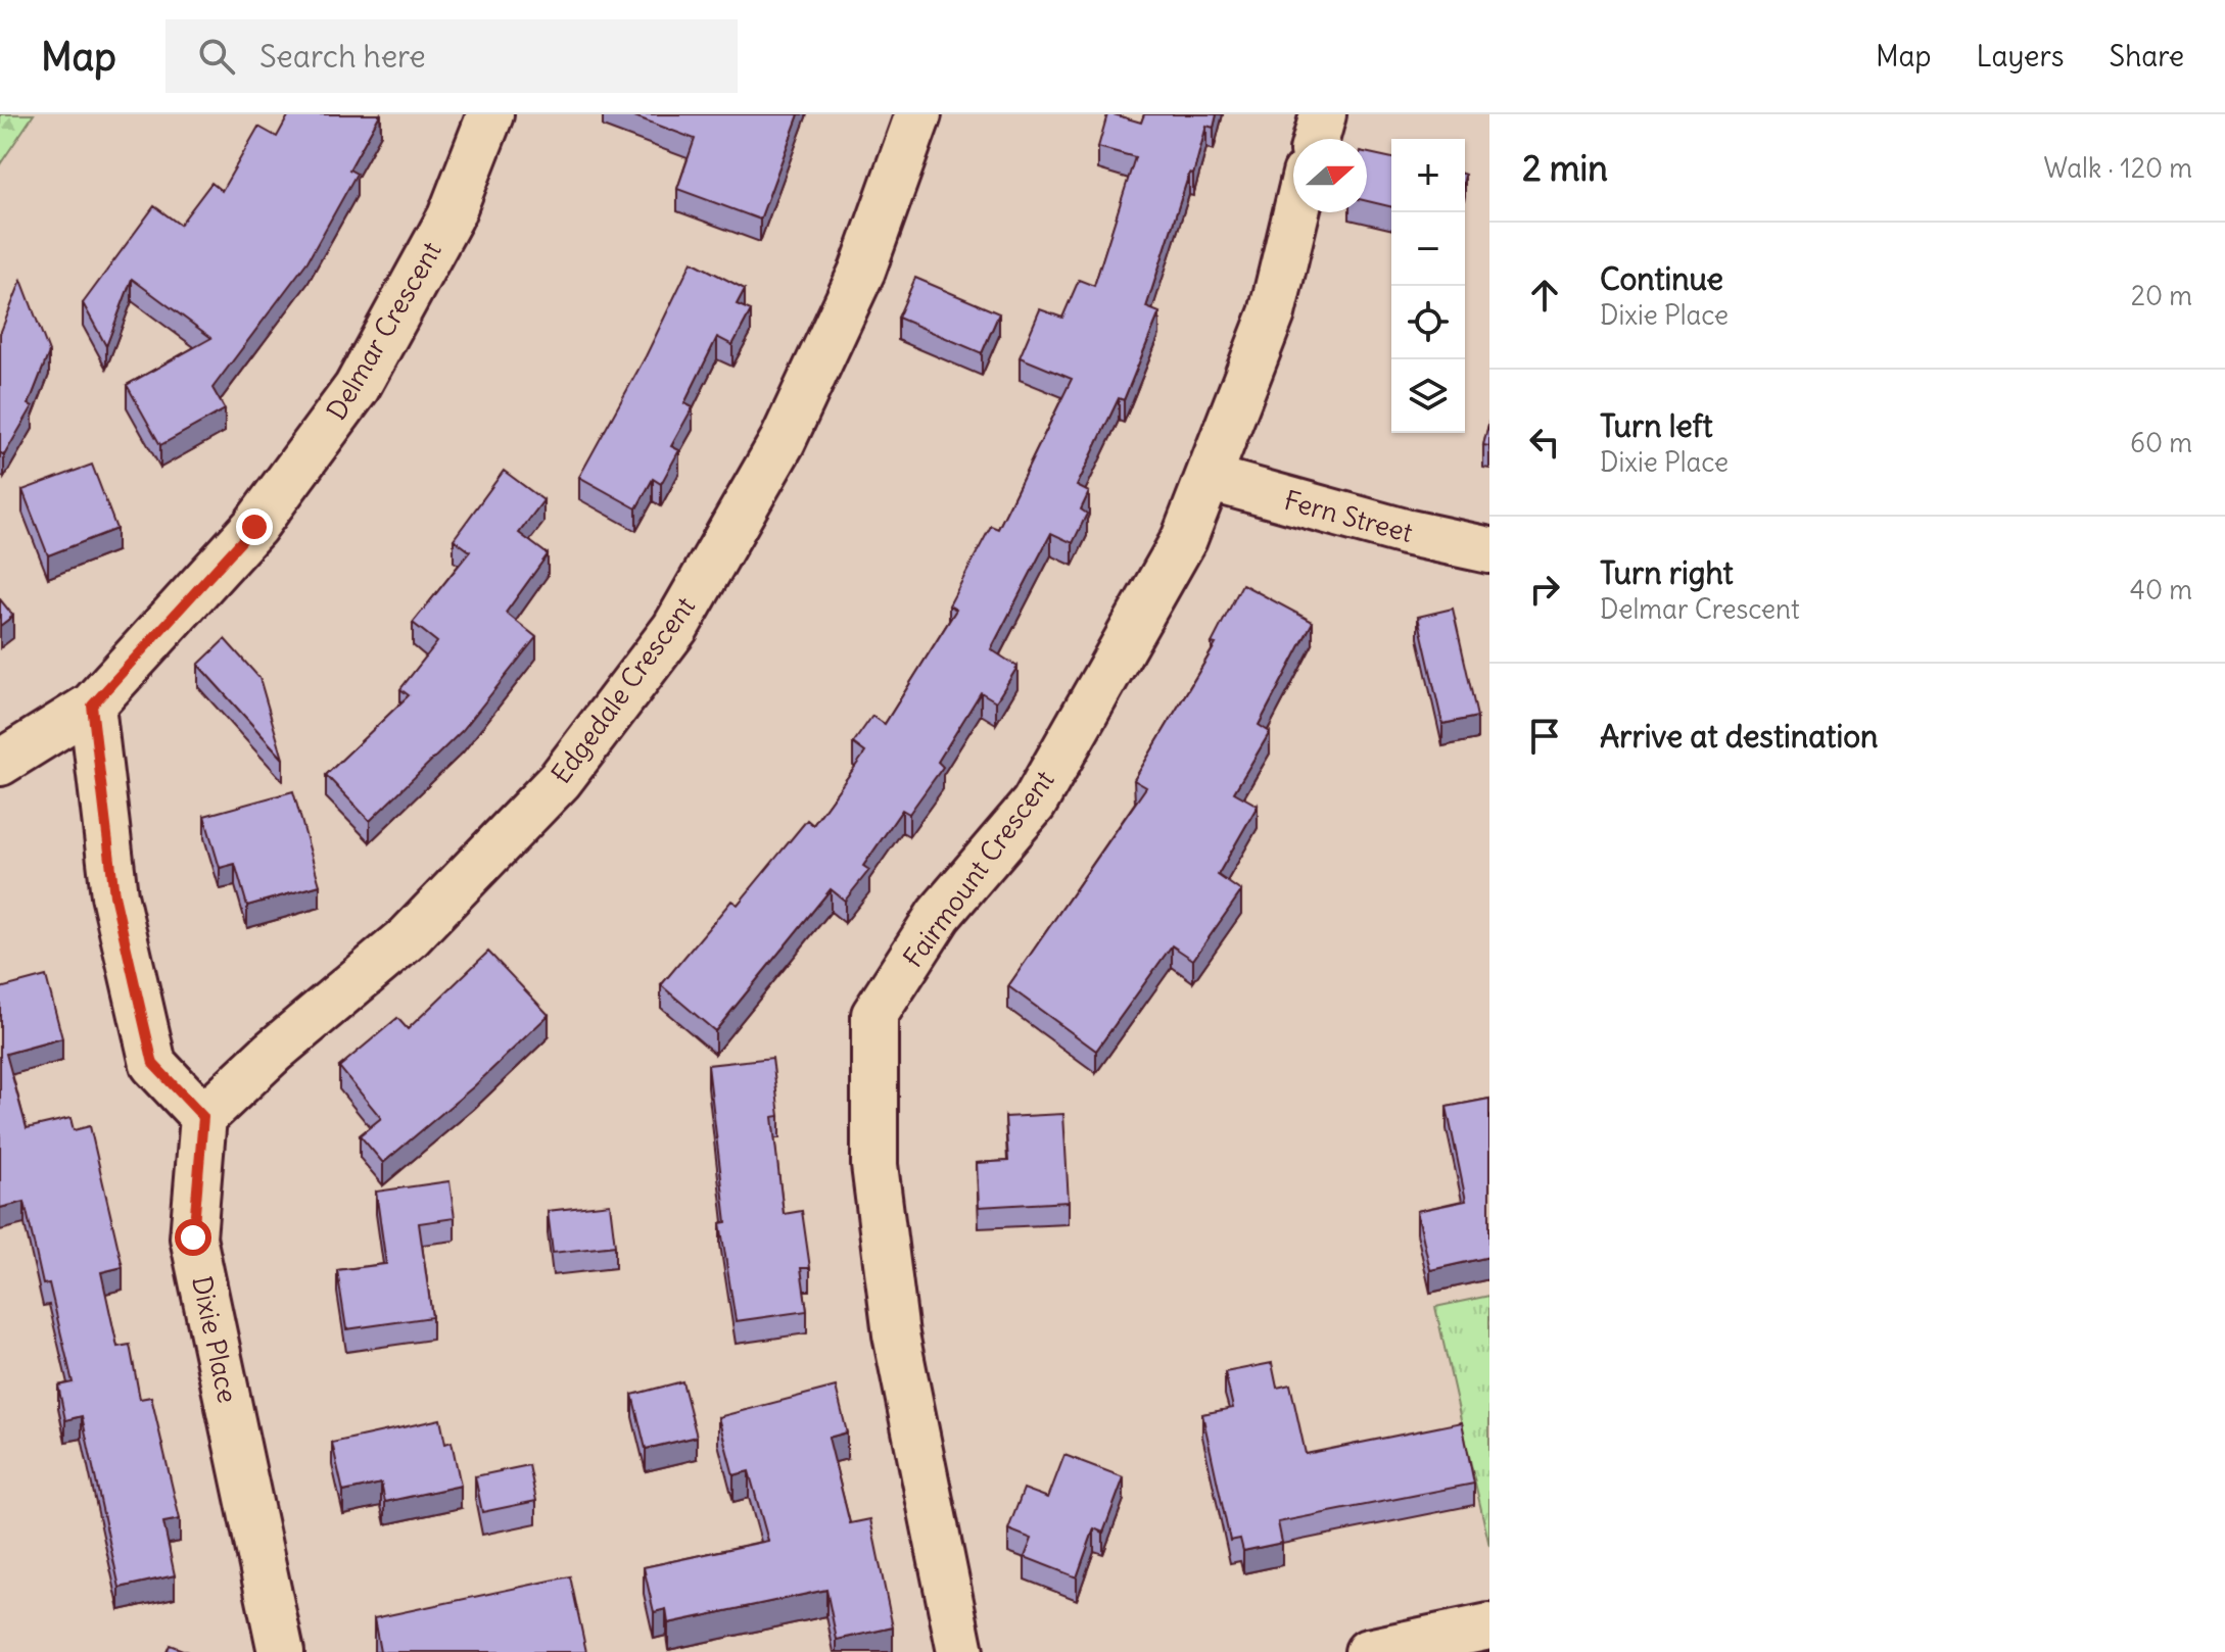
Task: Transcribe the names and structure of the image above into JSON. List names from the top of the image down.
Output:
{
  "streets": {
    "street": [
      "Delmar Crescent",
      "Fern Street",
      "Edgedale Crescent",
      "Fairmount Crescent",
      "Dixie Place"
    ]
  },
  "crossings": [
    ["Fern Street", "Fairmount Crescent"],
    ["Edgedale Crescent", "Dixie Place"]
  ],
  "north": "right",
  "page": {
    "header": "Map",
    "search": "Search here",
    "nav": ["Map", "Layers", "Share"],
    "heading": ["2 min", "Walk · 120 m"],
    "map_buttons": ["+", "−"],
    "list": [
      ["Continue", "Dixie Place", "20 m"],
      ["Turn left", "Dixie Place", "60 m"],
      ["Turn right", "Delmar Crescent", "40 m"],
      "Arrive at destination"
    ]
  }
}
